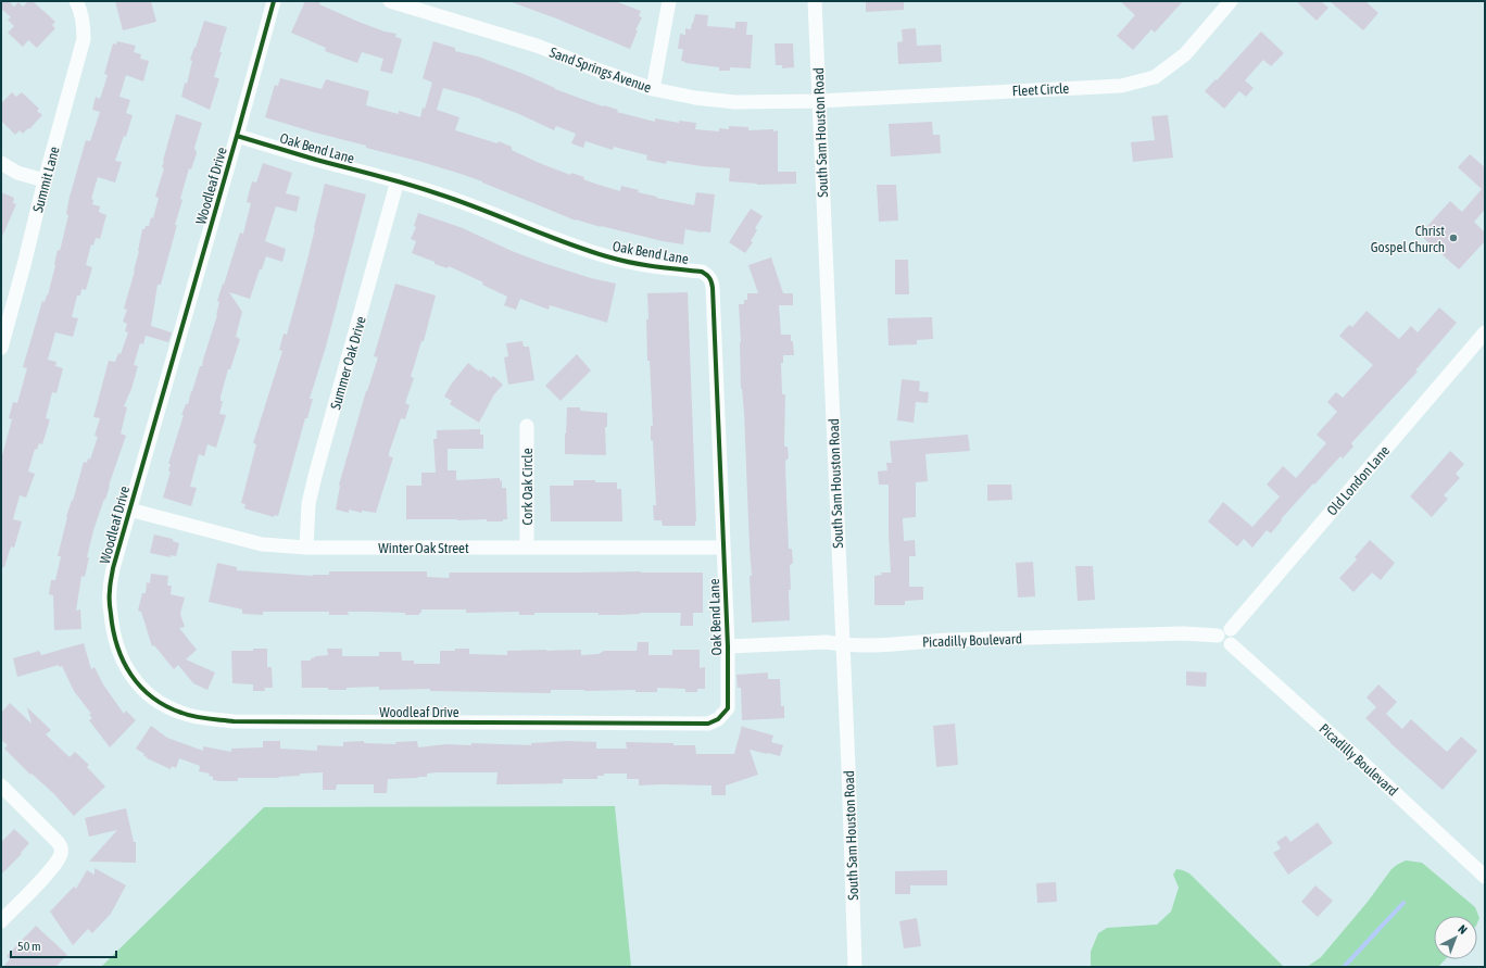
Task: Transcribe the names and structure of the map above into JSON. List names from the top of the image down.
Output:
{
  "streets": {
    "street": [
      "Sand Springs Avenue",
      "Fleet Circle",
      "South Sam Houston Road",
      "Oak Bend Lane",
      "Summit Lane",
      "Woodleaf Drive",
      "Summer Oak Drive",
      "Old London Lane",
      "Cork Oak Circle",
      "Winter Oak Street",
      "Picadilly Boulevard"
    ]
  },
  "crossings": [
    ["Sand Springs Avenue", "Fleet Circle"],
    ["Sand Springs Avenue", "South Sam Houston Road"],
    ["Fleet Circle", "South Sam Houston Road"],
    ["South Sam Houston Road", "Picadilly Boulevard"],
    ["Oak Bend Lane", "Woodleaf Drive"],
    ["Oak Bend Lane", "Summer Oak Drive"],
    ["Oak Bend Lane", "Winter Oak Street"],
    ["Oak Bend Lane", "Picadilly Boulevard"],
    ["Woodleaf Drive", "Winter Oak Street"],
    ["Summer Oak Drive", "Winter Oak Street"],
    ["Old London Lane", "Picadilly Boulevard"],
    ["Cork Oak Circle", "Winter Oak Street"]
  ],
  "places": ["Christ Gospel Church"],
  "scale_bar": "50 m",
  "north": "top right"
}
